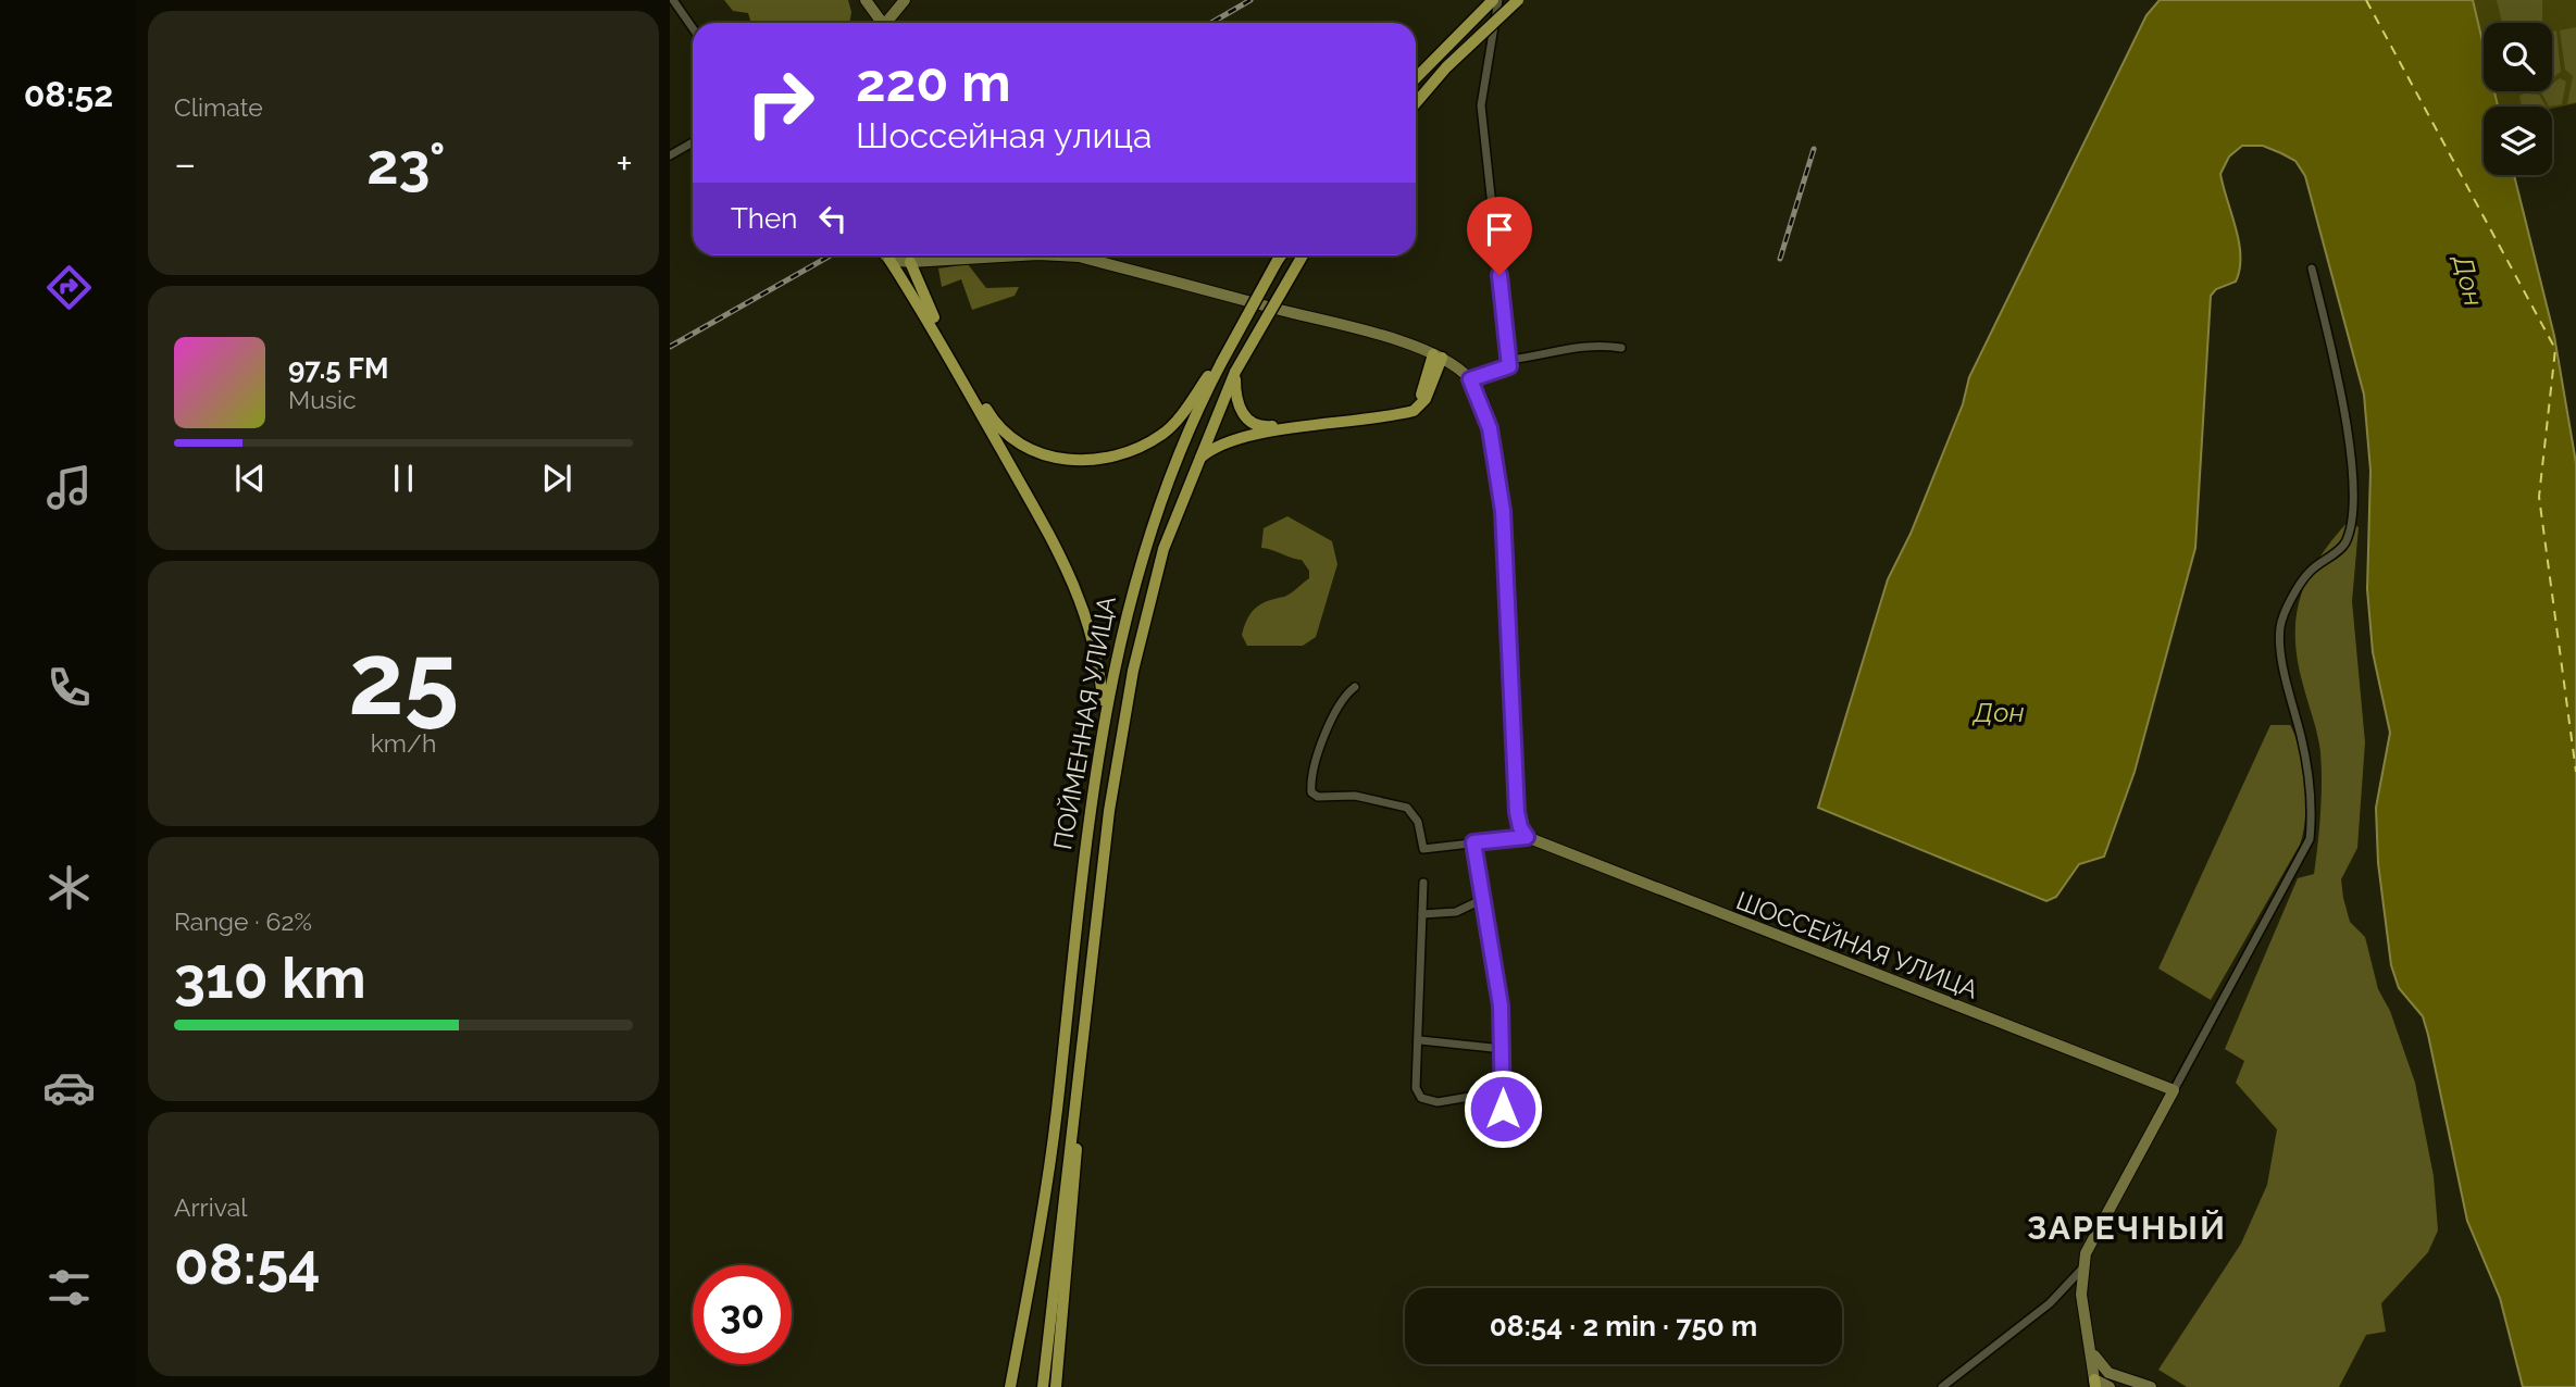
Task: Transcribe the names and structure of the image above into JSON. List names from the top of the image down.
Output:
{
  "streets": {
    "main road": ["ПОЙМЕННАЯ УЛИЦА", "ШОССЕЙНАЯ УЛИЦА"]
  },
  "districts": ["ЗАРЕЧНЫЙ"],
  "water": ["Дон"],
  "page": {
    "tabs": "08:52",
    "tile": [
      "Climate",
      ["25", "km/h"],
      ["Range · 62%", "310 km"],
      ["Arrival", "08:54"]
    ],
    "turn": ["220 m", "Шоссейная улица"],
    "heat": ["−", "23°", "+"],
    "then": "Then",
    "song": ["97.5 FM", "Music"],
    "limit": "30",
    "trip": "08:54 · 2 min · 750 m"
  }
}
